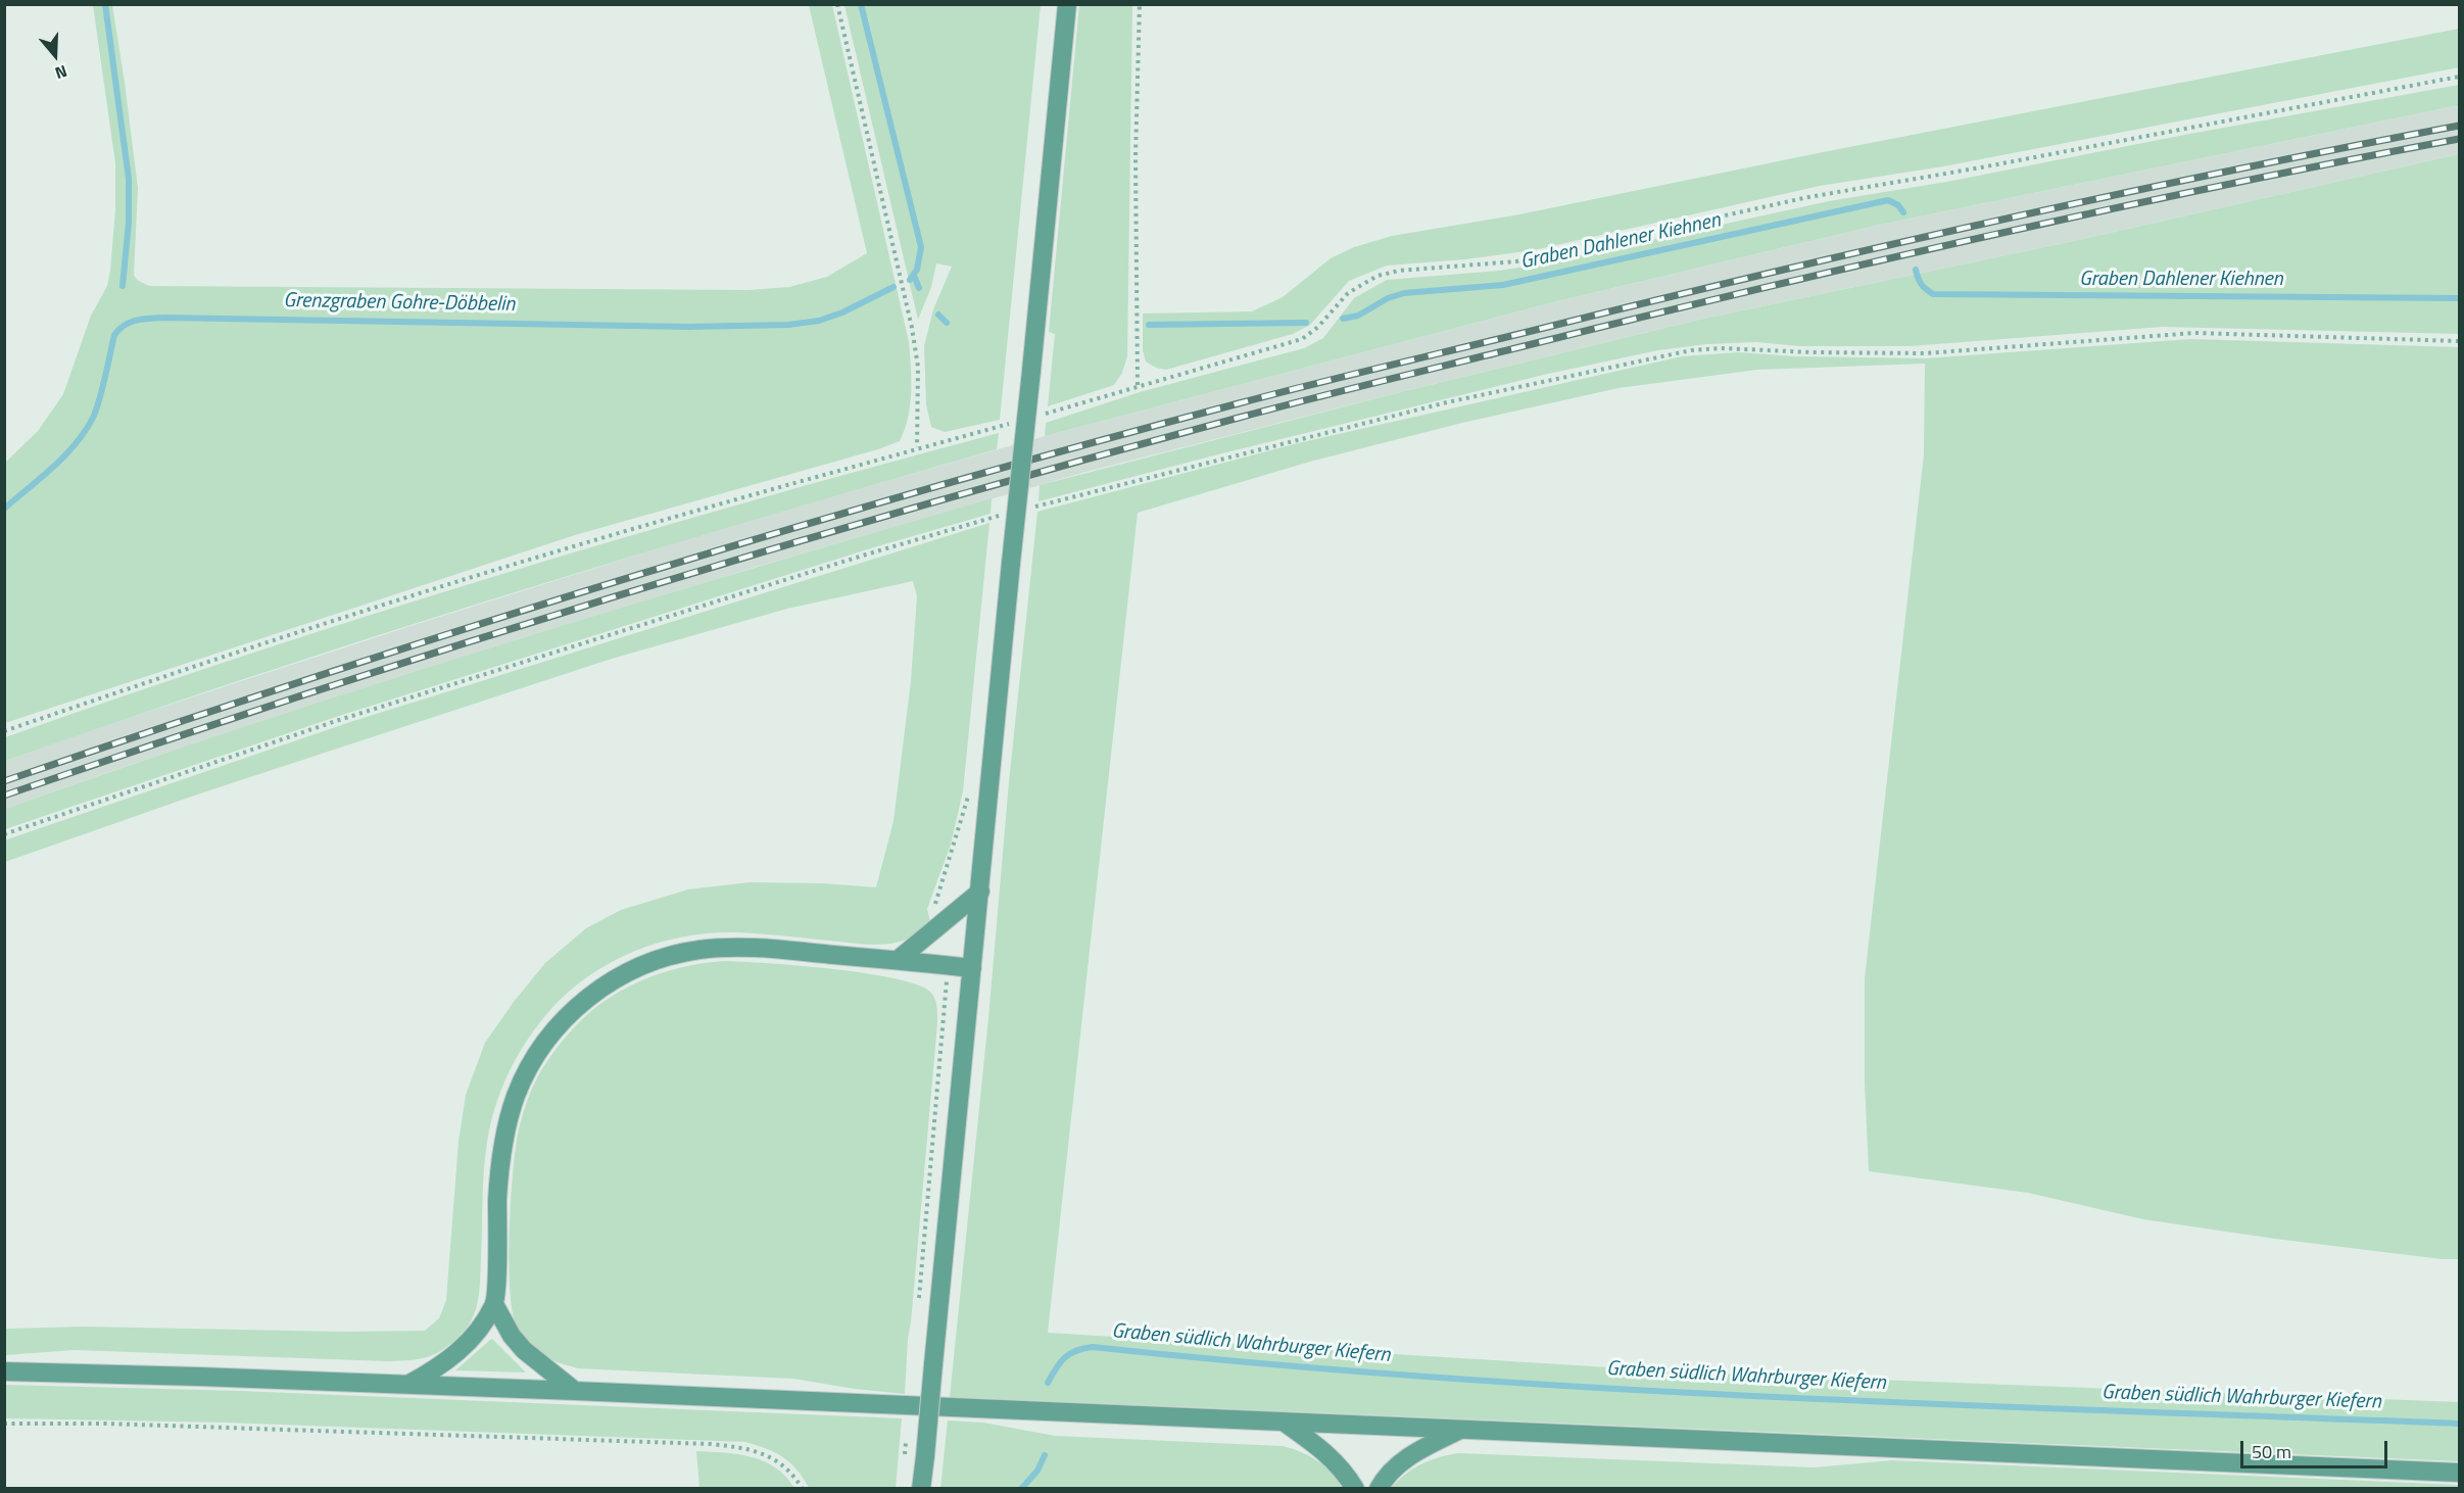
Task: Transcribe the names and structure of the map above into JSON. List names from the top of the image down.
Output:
{
  "water": ["Graben Dahlener Kiehnen", "Grenzgraben Gohre-Döbbelin", "Graben südlich Wahrburger Kiefern"],
  "scale_bar": "50 m",
  "north": "bottom"
}
